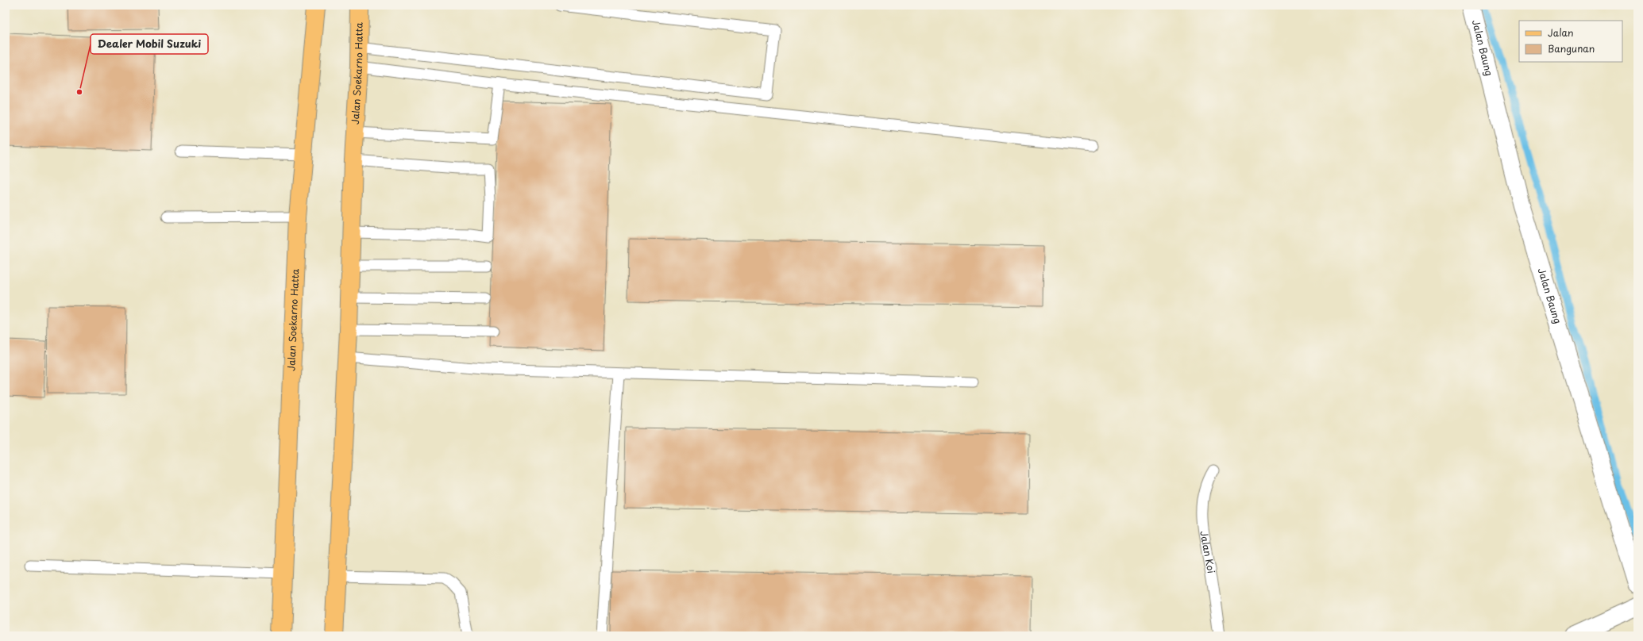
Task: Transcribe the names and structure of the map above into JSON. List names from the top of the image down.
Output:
{
  "streets": {
    "main road": ["Jalan Soekarno Hatta"],
    "street": ["Jalan Baung"],
    "lane": ["Jalan Koi"]
  },
  "places": ["Dealer Mobil Suzuki"],
  "legend": ["Jalan", "Bangunan"]
}
